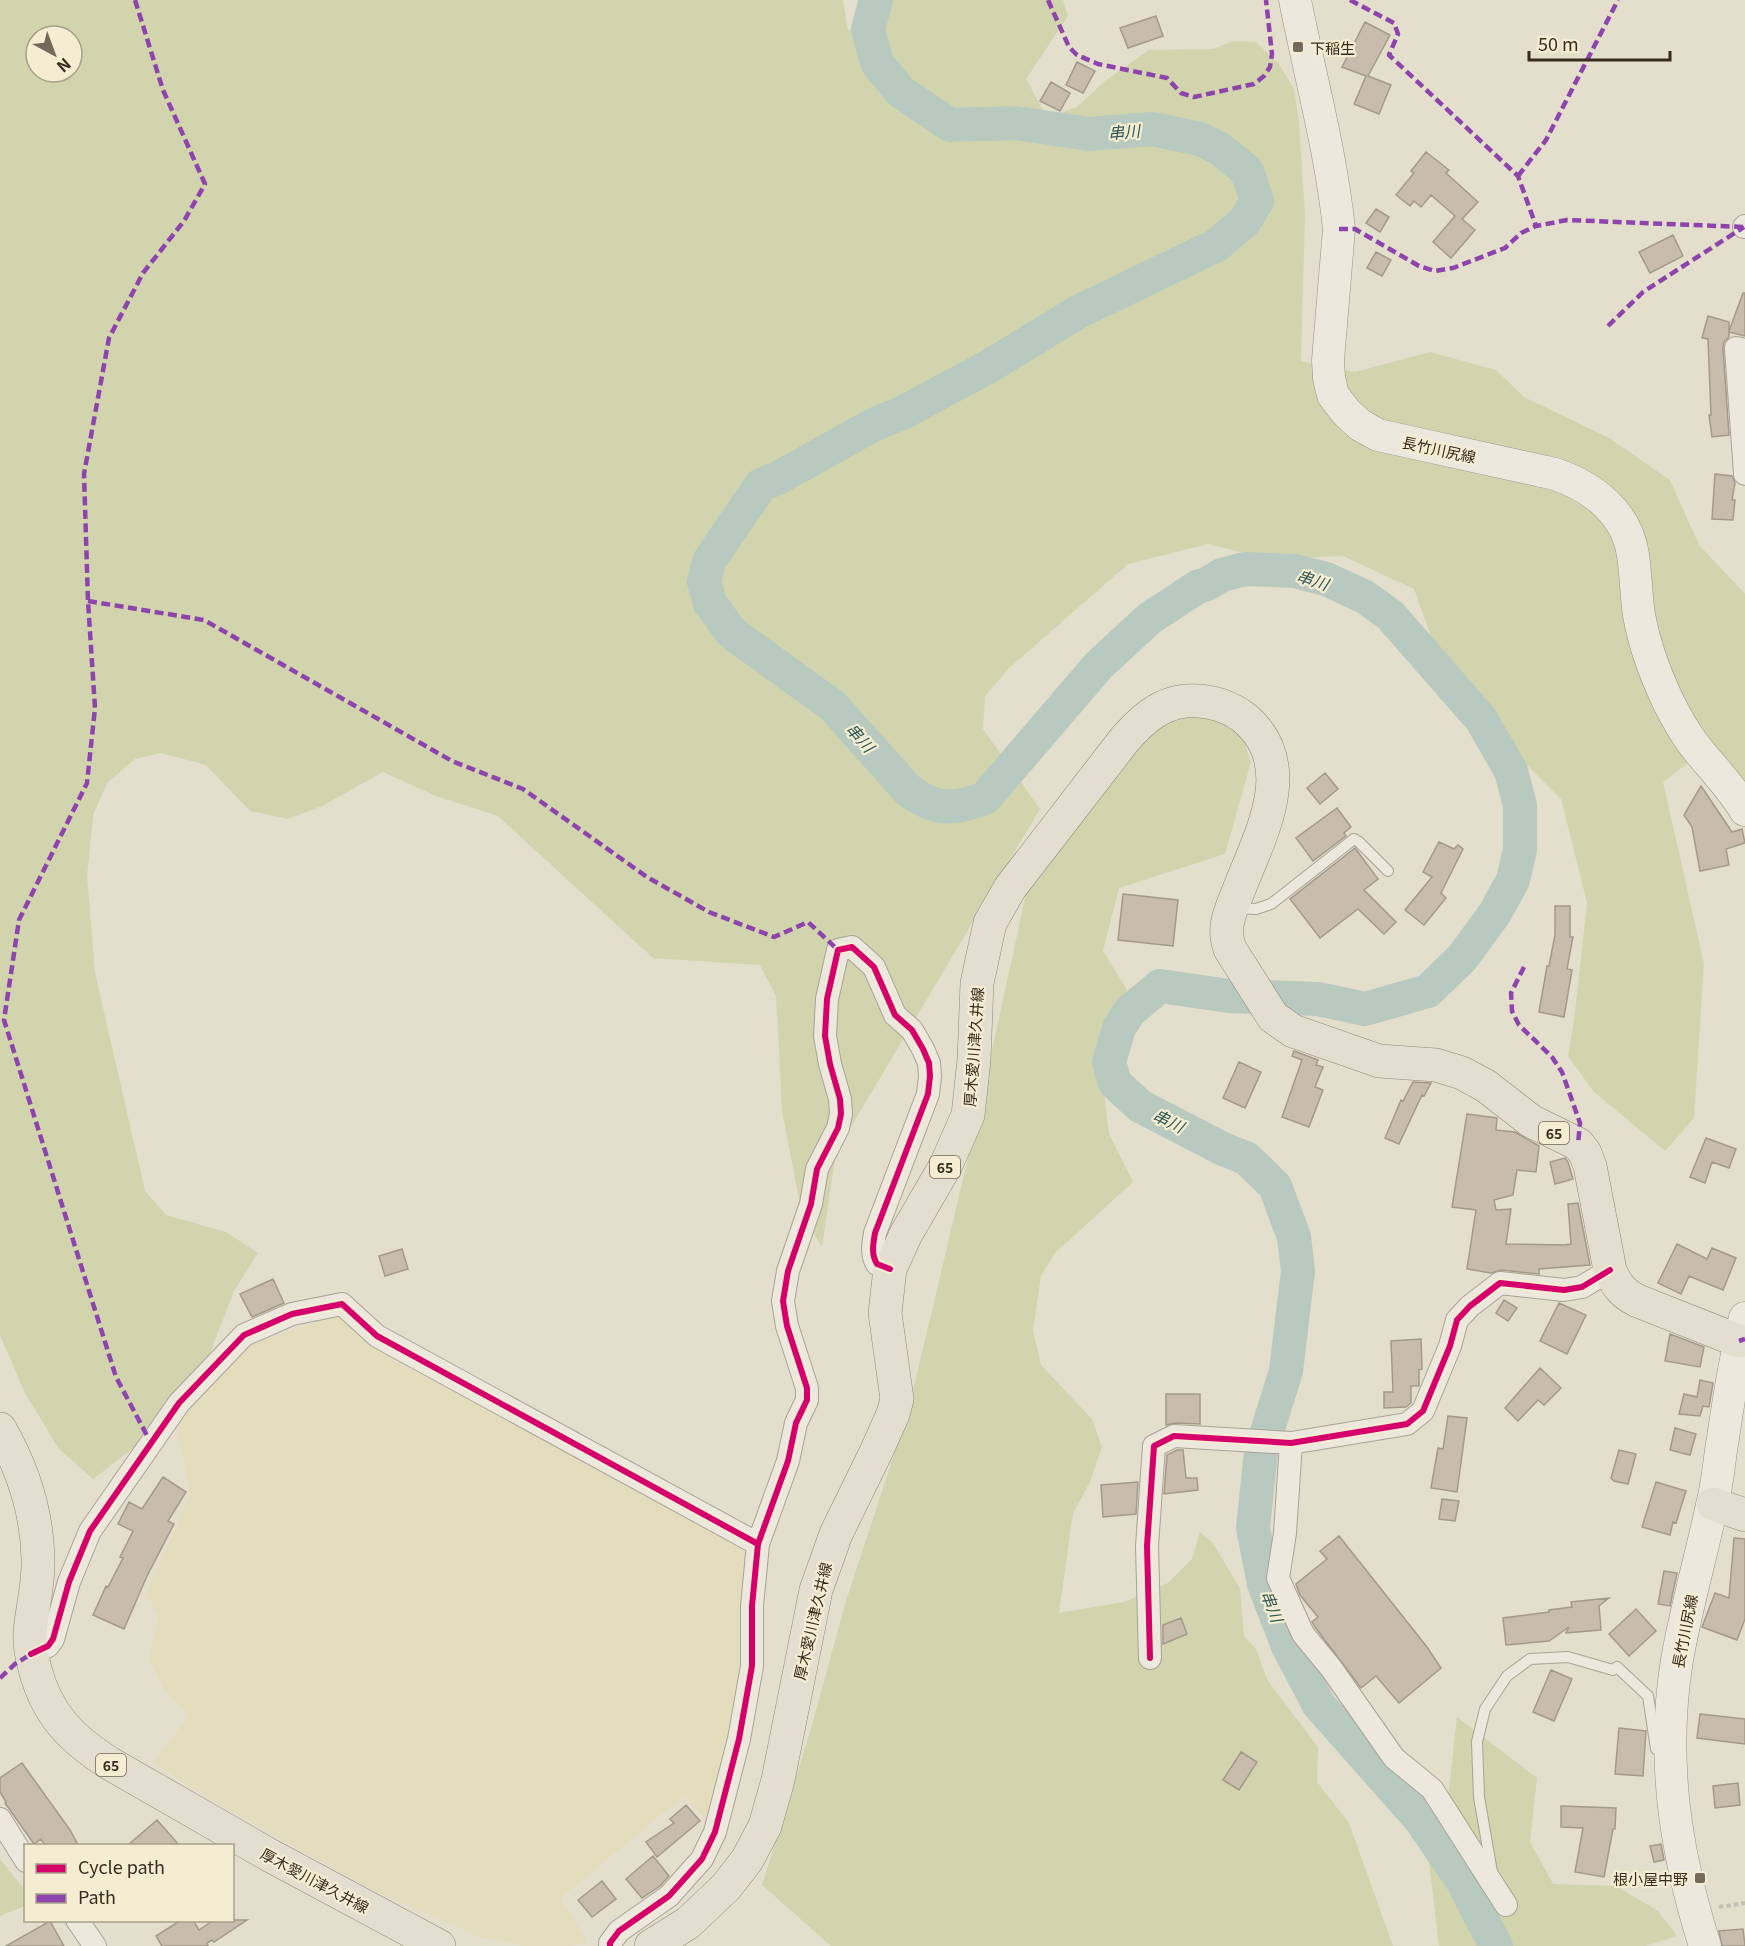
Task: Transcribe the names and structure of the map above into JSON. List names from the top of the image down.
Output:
{
  "streets": {
    "main road": ["長竹川尻線", "厚木愛川津久井線", "65"]
  },
  "crossings": [
    ["長竹川尻線", "65"],
    ["厚木愛川津久井線", "65"]
  ],
  "water": ["串川"],
  "places": {
    "transit": ["下稲生", "根小屋中野"]
  },
  "legend": ["Cycle path", "Path"],
  "scale_bar": "50 m",
  "north": "bottom right"
}
